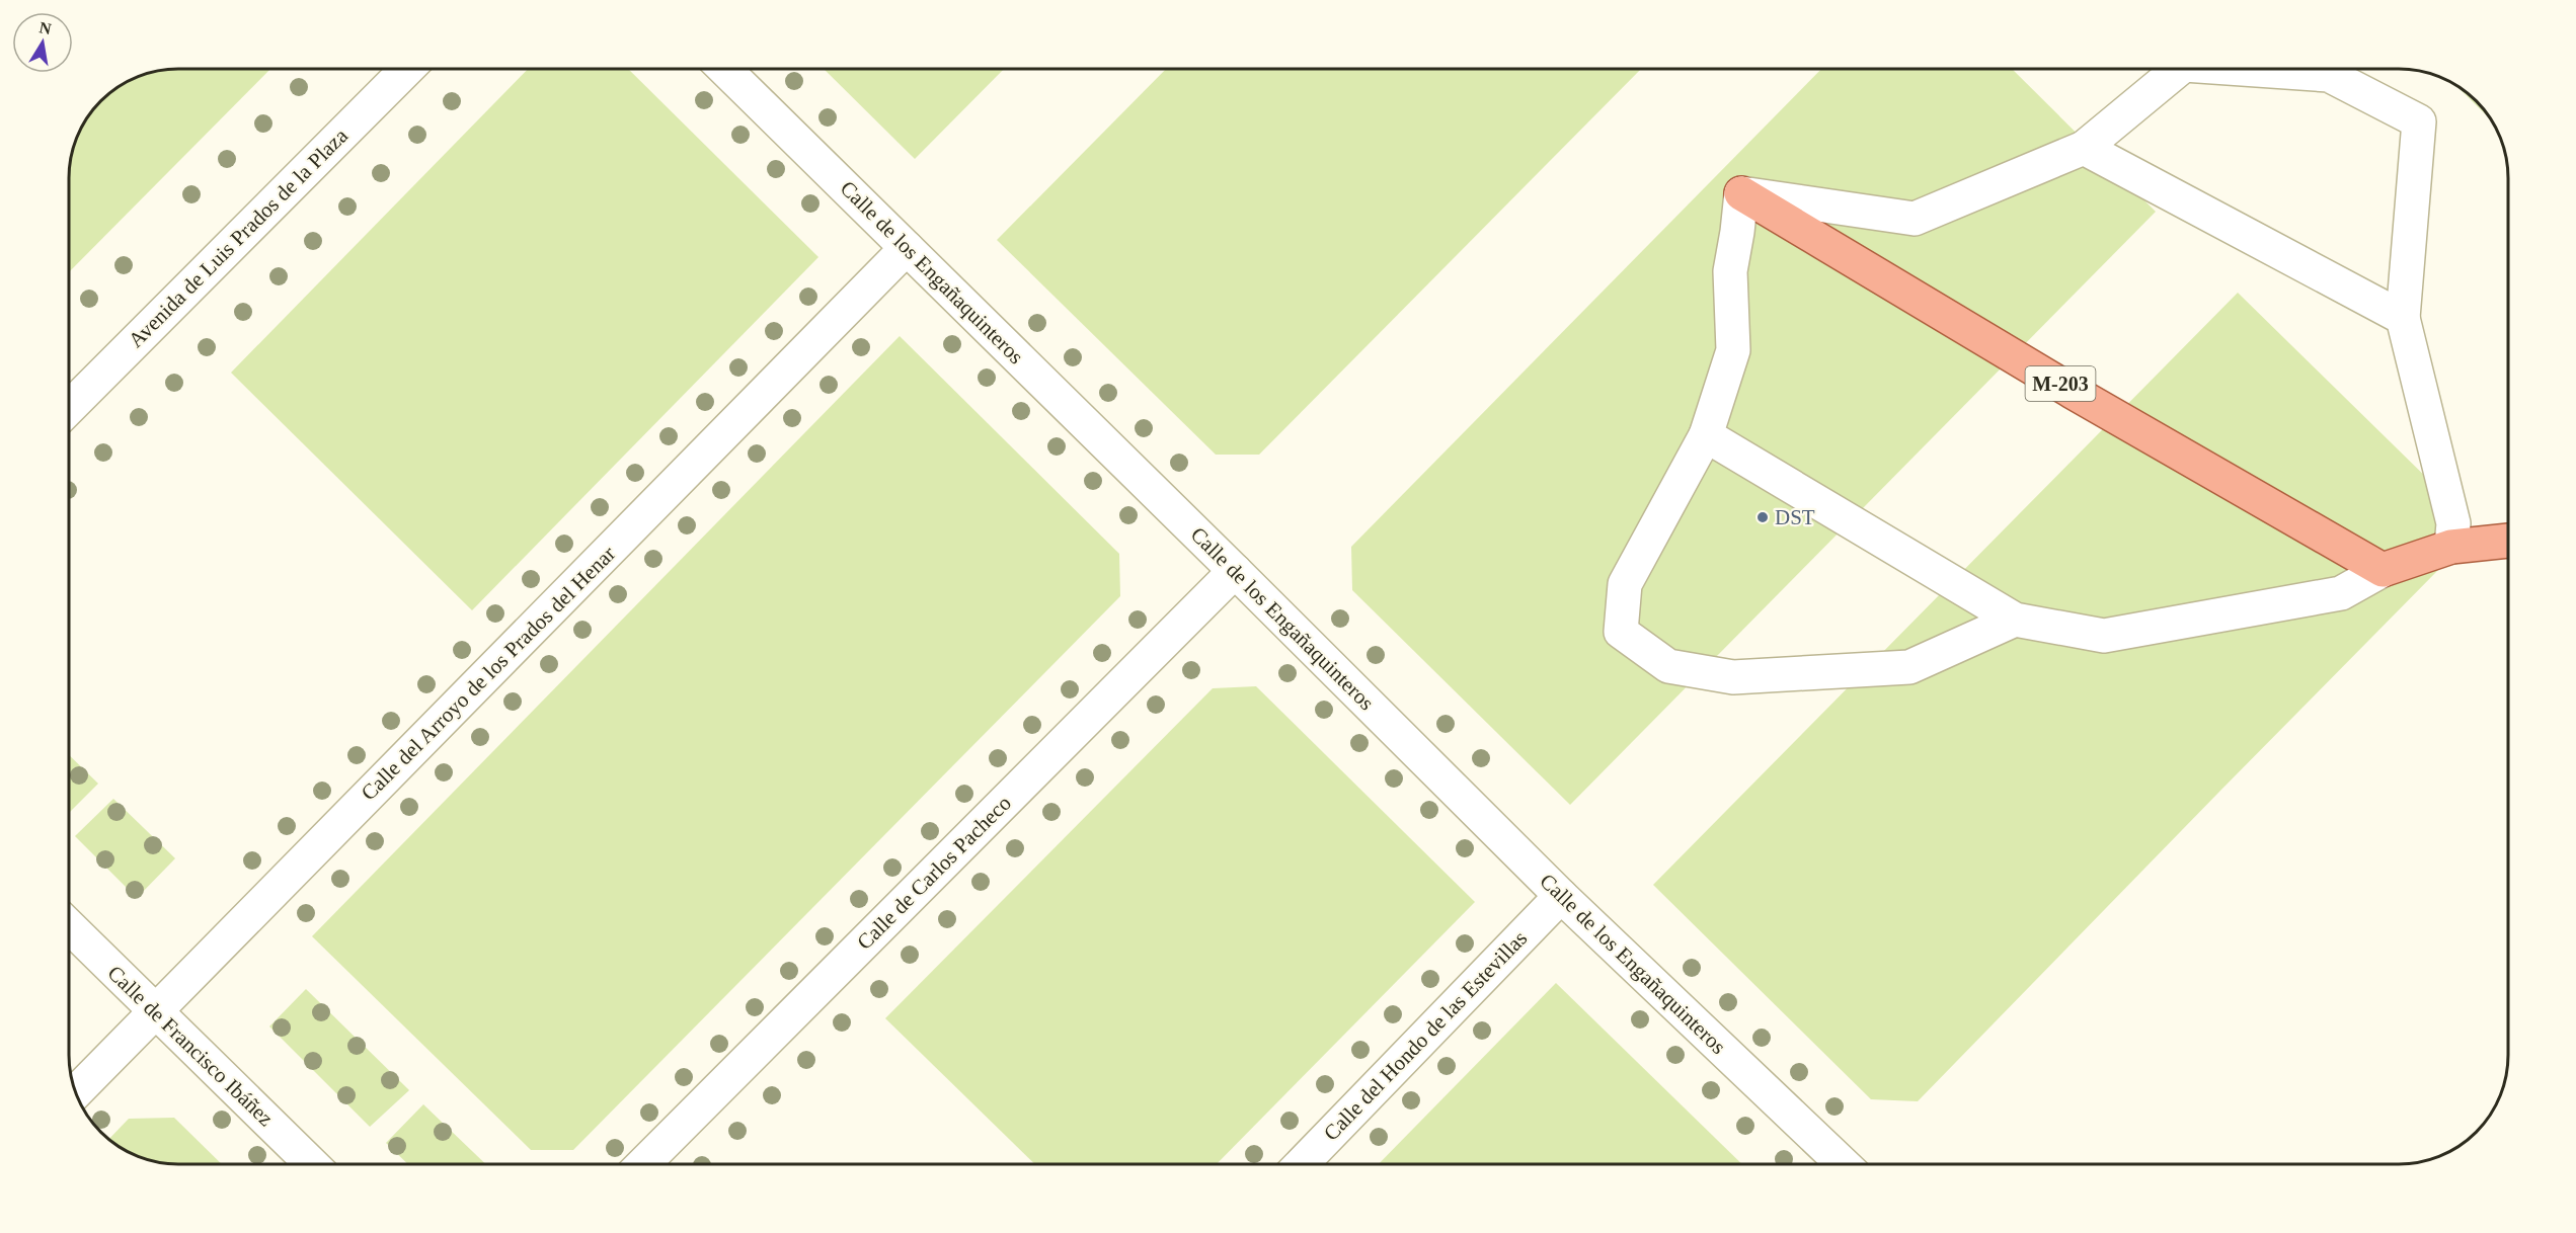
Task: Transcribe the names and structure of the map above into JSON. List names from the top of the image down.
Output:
{
  "streets": {
    "main road": ["M-203"],
    "street": [
      "Avenida de Luis Prados de la Plaza",
      "Calle de los Engañaquinteros",
      "Calle del Arroyo de los Prados del Henar",
      "Calle de Carlos Pacheco",
      "Calle del Hondo de las Estevillas",
      "Calle de Francisco Ibáñez"
    ]
  },
  "crossings": [
    ["Calle de los Engañaquinteros", "Calle del Arroyo de los Prados del Henar"],
    ["Calle de los Engañaquinteros", "Calle de Carlos Pacheco"],
    ["Calle de los Engañaquinteros", "Calle del Hondo de las Estevillas"],
    ["Calle del Arroyo de los Prados del Henar", "Calle de Francisco Ibáñez"]
  ],
  "places": ["DST"],
  "north": "top"
}
